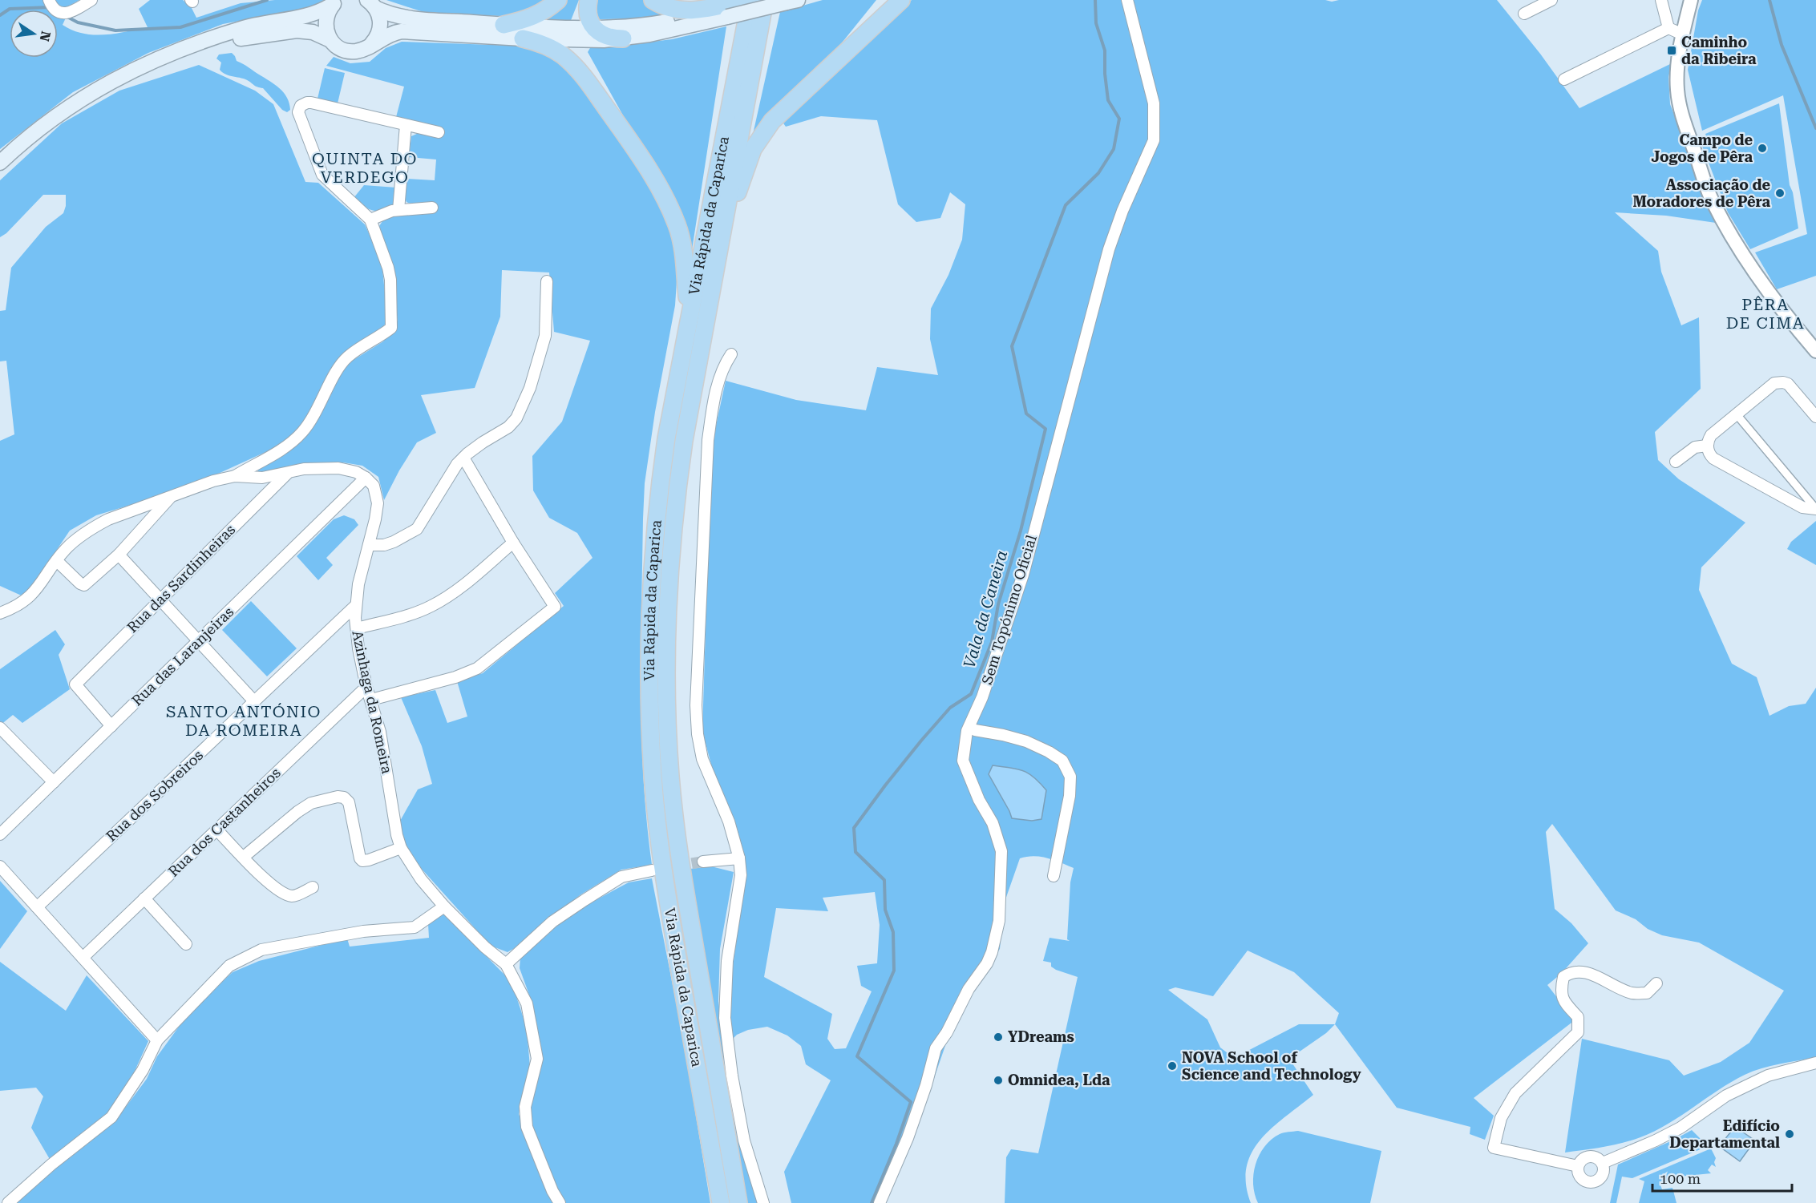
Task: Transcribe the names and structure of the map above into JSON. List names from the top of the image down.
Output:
{
  "streets": {
    "highway": ["Via Rápida da Caparica"],
    "street": [
      "Rua das Sardinheiras",
      "Sem Topónimo Oficial",
      "Rua das Laranjeiras",
      "Azinhaga da Romeira",
      "Rua dos Sobreiros",
      "Rua dos Castanheiros"
    ]
  },
  "crossings": [
    ["Rua das Sardinheiras", "Rua das Laranjeiras"],
    ["Rua das Laranjeiras", "Azinhaga da Romeira"],
    ["Azinhaga da Romeira", "Rua dos Sobreiros"],
    ["Azinhaga da Romeira", "Rua dos Castanheiros"]
  ],
  "districts": ["QUINTA DO VERDEGO", "PÊRA DE CIMA", "SANTO ANTÓNIO DA ROMEIRA"],
  "water": ["Vala da Caneira"],
  "places": {
    "transit": ["Caminho da Ribeira"],
    "other": [
      "Campo de Jogos de Pêra",
      "Associação de Moradores de Pêra",
      "YDreams",
      "NOVA School of Science and Technology",
      "Omnidea, Lda",
      "Edifício Departamental"
    ]
  },
  "scale_bar": "100 m",
  "north": "right"
}
